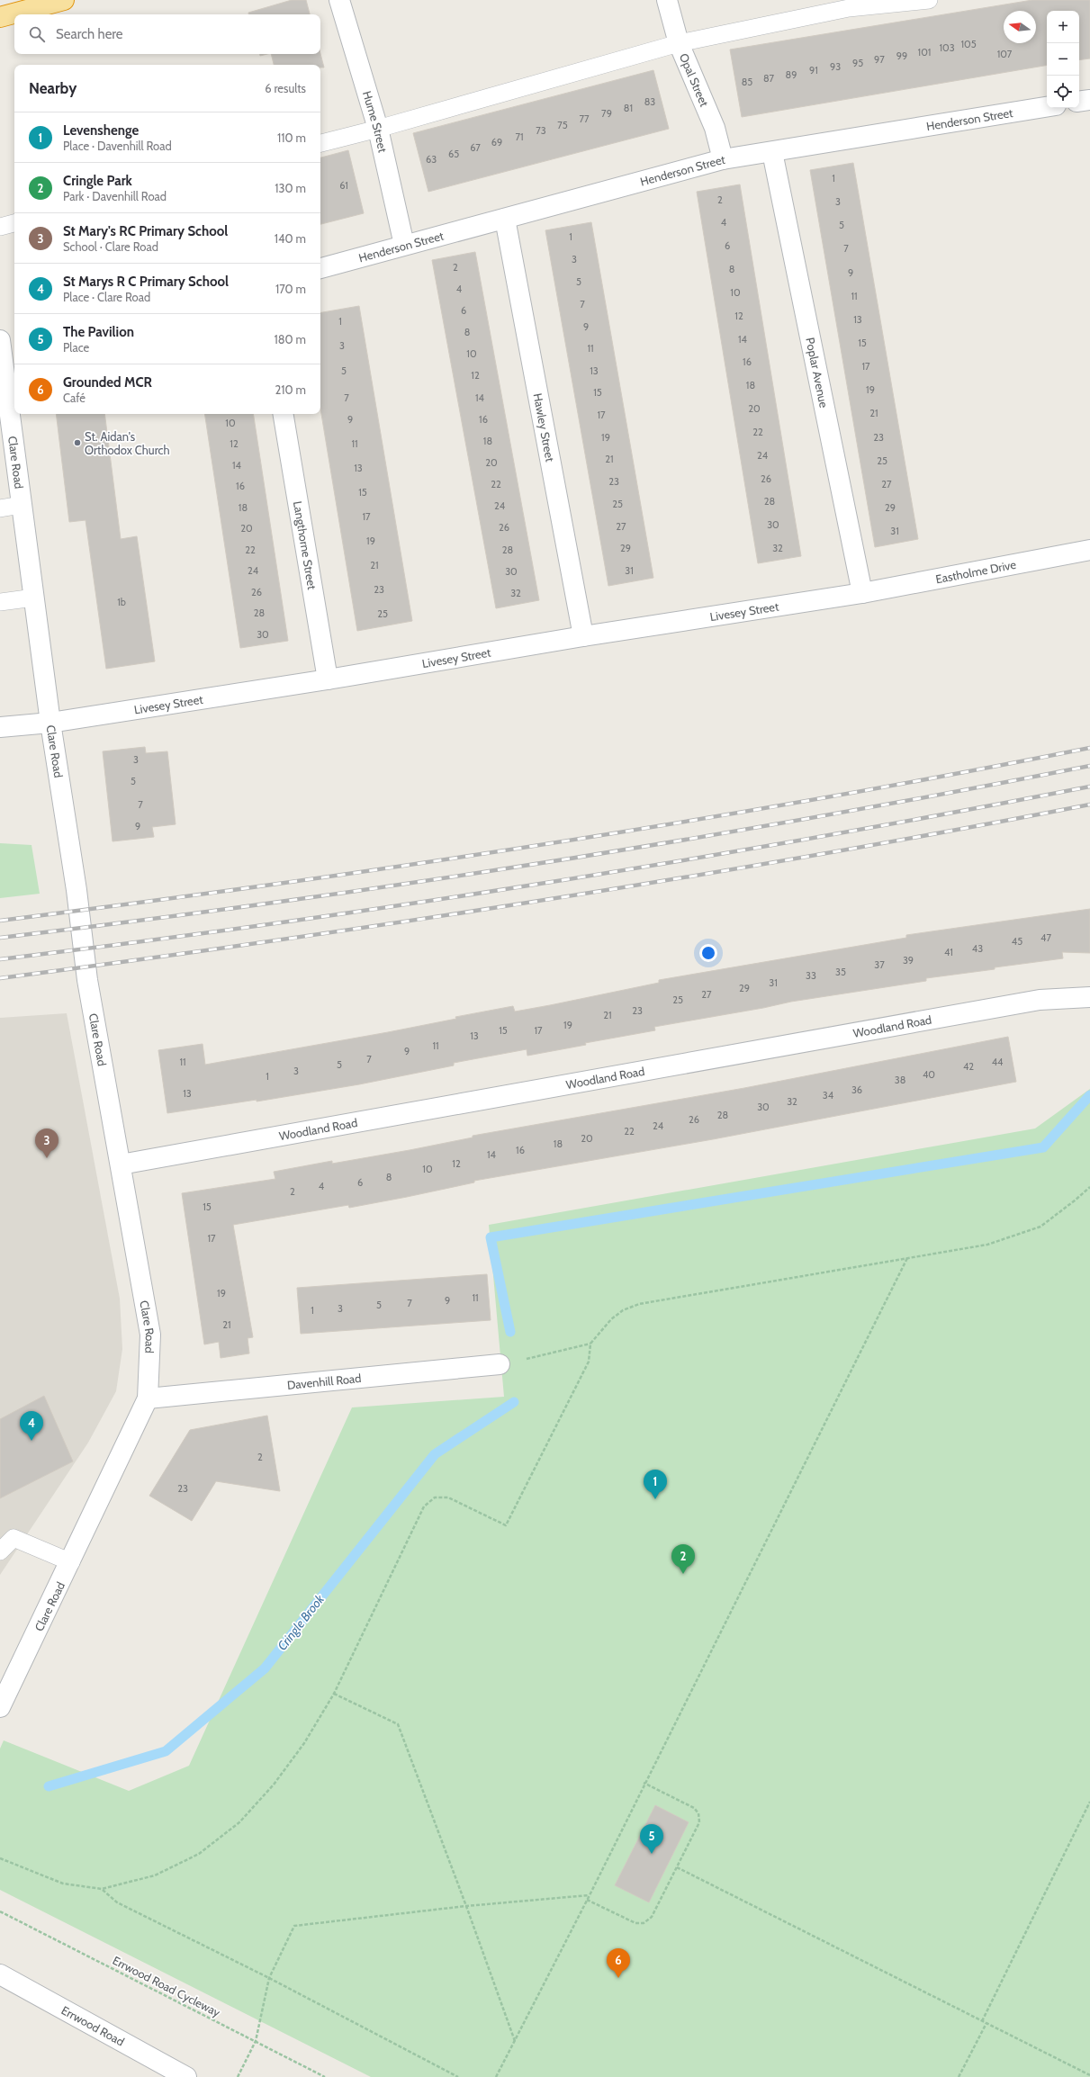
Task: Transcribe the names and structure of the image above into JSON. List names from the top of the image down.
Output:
{
  "streets": {
    "street": [
      "Opal Street",
      "Henderson Street",
      "Hume Street",
      "Poplar Avenue",
      "Hawley Street",
      "Clare Road",
      "Langthorne Street",
      "Eastholme Drive",
      "Livesey Street",
      "Woodland Road",
      "Davenhill Road",
      "Errwood Road"
    ],
    "path": ["Errwood Road Cycleway"]
  },
  "crossings": [
    ["Opal Street", "Henderson Street"],
    ["Henderson Street", "Hume Street"],
    ["Henderson Street", "Poplar Avenue"],
    ["Henderson Street", "Hawley Street"],
    ["Poplar Avenue", "Eastholme Drive"],
    ["Poplar Avenue", "Livesey Street"],
    ["Hawley Street", "Livesey Street"],
    ["Clare Road", "Livesey Street"],
    ["Clare Road", "Woodland Road"],
    ["Clare Road", "Davenhill Road"],
    ["Langthorne Street", "Livesey Street"],
    ["Eastholme Drive", "Livesey Street"]
  ],
  "water": ["Cringle Brook"],
  "places": ["St. Aidan's Orthodox Church"],
  "house_numbers": [
    "105",
    "103",
    "101",
    "107",
    "99",
    "97",
    "95",
    "93",
    "91",
    "89",
    "87",
    "85",
    "83",
    "81",
    "79",
    "77",
    "75",
    "73",
    "71",
    "69",
    "67",
    "65",
    "63",
    "1",
    "61",
    "2",
    "3",
    "4",
    "5",
    "1",
    "6",
    "7",
    "3",
    "2",
    "8",
    "9",
    "5",
    "4",
    "10",
    "11",
    "7",
    "6",
    "12",
    "13",
    "1",
    "9",
    "8",
    "14",
    "15",
    "3",
    "11",
    "10",
    "16",
    "17",
    "5",
    "13",
    "12",
    "18",
    "19",
    "15",
    "7",
    "14",
    "20",
    "21",
    "17",
    "9",
    "16",
    "10",
    "22",
    "19",
    "23",
    "18",
    "12",
    "11",
    "24",
    "21",
    "25",
    "20",
    "14",
    "13",
    "26",
    "23",
    "22",
    "27",
    "16",
    "15",
    "28",
    "25",
    "24",
    "18",
    "29",
    "17",
    "30",
    "27",
    "26",
    "20",
    "31",
    "19",
    "29",
    "32",
    "22",
    "28",
    "21",
    "24",
    "31",
    "30",
    "23",
    "26",
    "32",
    "1b",
    "28",
    "25",
    "30",
    "3",
    "5",
    "7",
    "9",
    "47",
    "45",
    "43",
    "41",
    "39",
    "37",
    "35",
    "33",
    "31",
    "29",
    "27",
    "25",
    "23",
    "21",
    "19",
    "15",
    "17",
    "13",
    "11",
    "9",
    "7",
    "11",
    "44",
    "5",
    "42",
    "3",
    "40",
    "1",
    "38",
    "36",
    "13",
    "34",
    "32",
    "30",
    "28",
    "26",
    "24",
    "22",
    "20",
    "18",
    "16",
    "14",
    "12",
    "10",
    "8",
    "6",
    "4",
    "2",
    "15",
    "17",
    "19",
    "11",
    "9",
    "7",
    "5",
    "3",
    "1",
    "21",
    "2",
    "23"
  ],
  "north": "left",
  "page": {
    "map_buttons": ["+", "−"],
    "search": "Search here",
    "heading": ["Nearby", "6 results"],
    "list": [
      {
        "mark": "1",
        "name": "Levenshenge",
        "note": "Place · Davenhill Road",
        "value": "110 m"
      },
      {
        "mark": "2",
        "name": "Cringle Park",
        "note": "Park · Davenhill Road",
        "value": "130 m"
      },
      {
        "mark": "3",
        "name": "St Mary's RC Primary School",
        "note": "School · Clare Road",
        "value": "140 m"
      },
      {
        "mark": "4",
        "name": "St Marys R C Primary School",
        "note": "Place · Clare Road",
        "value": "170 m"
      },
      {
        "mark": "5",
        "name": "The Pavilion",
        "note": "Place",
        "value": "180 m"
      },
      {
        "mark": "6",
        "name": "Grounded MCR",
        "note": "Café",
        "value": "210 m"
      }
    ],
    "pins": [
      "3",
      "4",
      "1",
      "2",
      "5",
      "6"
    ]
  }
}
